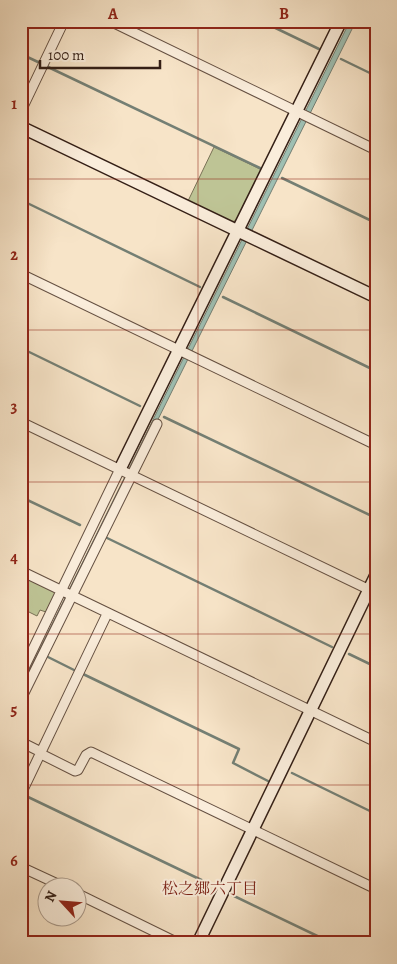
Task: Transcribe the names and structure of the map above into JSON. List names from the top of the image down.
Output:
{
  "districts": ["松之郷六丁目"],
  "scale_bar": "100 m",
  "north": "top left",
  "grid": {
    "columns": ["A", "B"],
    "rows": [
      "1",
      "2",
      "3",
      "4",
      "5",
      "6"
    ]
  }
}
